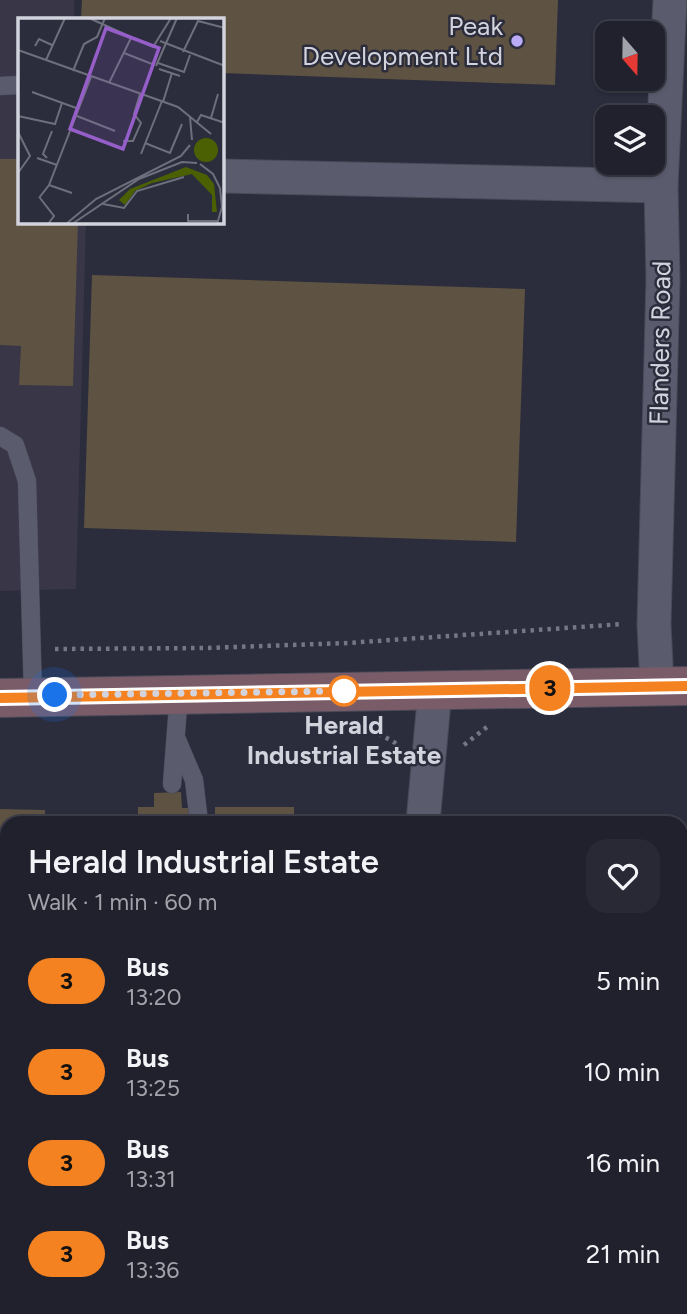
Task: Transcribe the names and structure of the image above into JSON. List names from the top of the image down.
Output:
{
  "streets": {
    "street": ["Flanders Road"]
  },
  "places": ["Peak Development Ltd", "Herald Industrial Estate"],
  "lines": ["bus line 3"],
  "north": "bottom",
  "page": {
    "on_map": "3",
    "heading": ["Herald Industrial Estate", "Walk · 1 min · 60 m"],
    "list": [
      {
        "mark": "3",
        "name": "Bus",
        "note": "13:20",
        "value": "5 min"
      },
      {
        "mark": "3",
        "name": "Bus",
        "note": "13:25",
        "value": "10 min"
      },
      {
        "mark": "3",
        "name": "Bus",
        "note": "13:31",
        "value": "16 min"
      },
      {
        "mark": "3",
        "name": "Bus",
        "note": "13:36",
        "value": "21 min"
      }
    ]
  }
}
